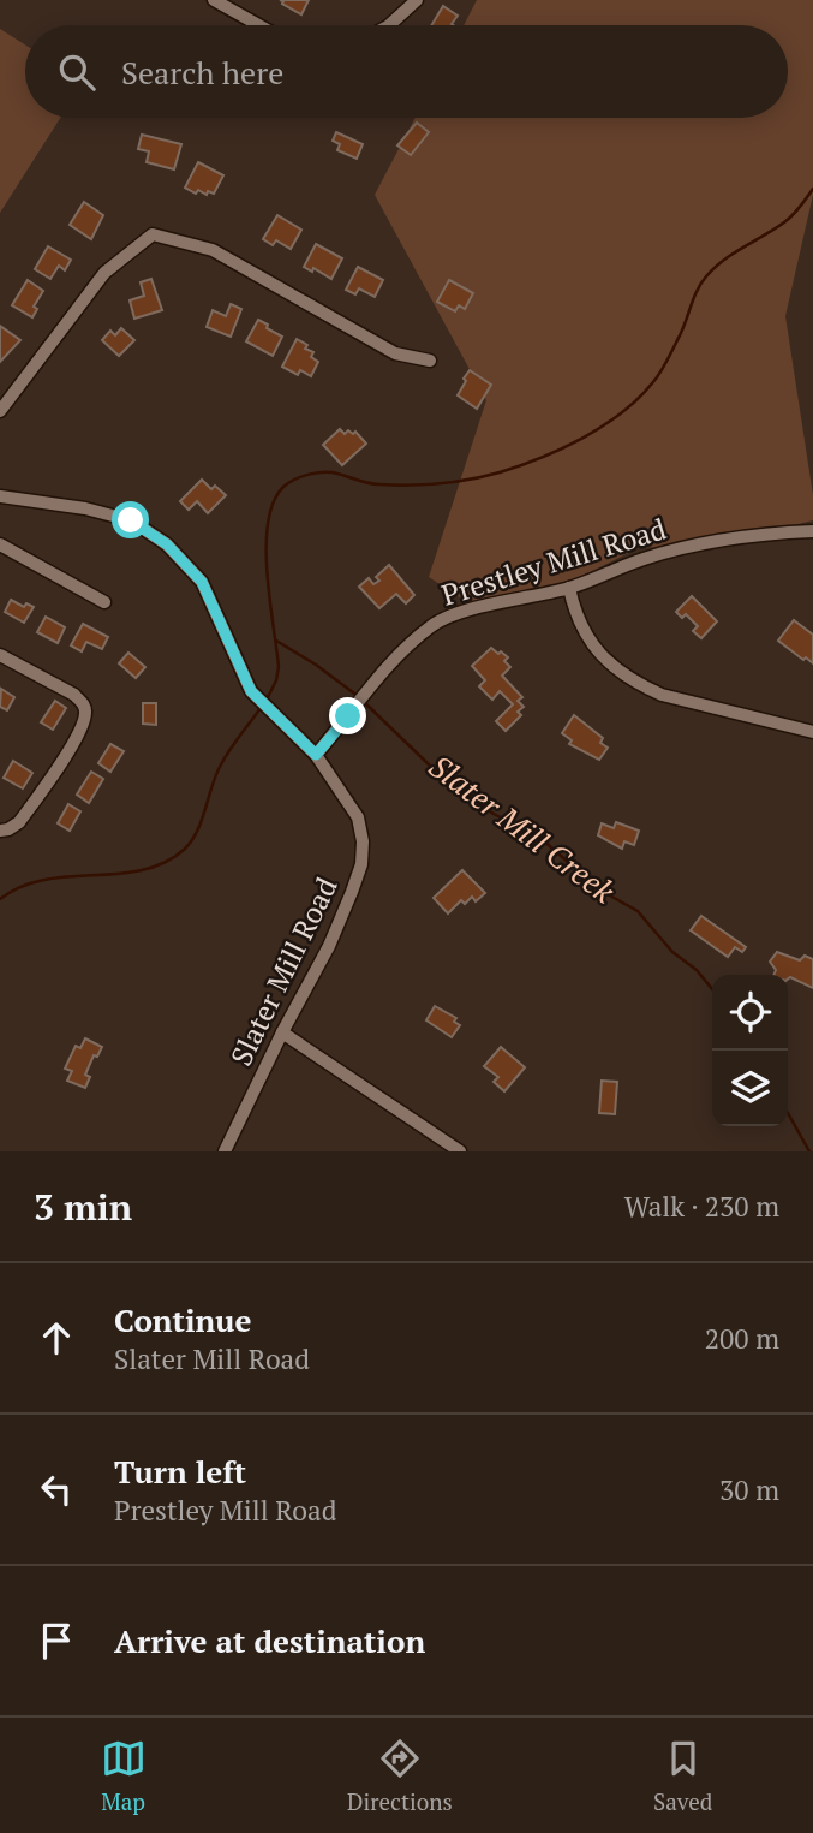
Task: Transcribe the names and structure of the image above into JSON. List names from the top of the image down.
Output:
{
  "streets": {
    "street": ["Prestley Mill Road", "Slater Mill Road"]
  },
  "crossings": [
    ["Prestley Mill Road", "Slater Mill Road"]
  ],
  "water": ["Slater Mill Creek"],
  "page": {
    "search": "Search here",
    "heading": ["3 min", "Walk · 230 m"],
    "list": [
      ["Continue", "Slater Mill Road", "200 m"],
      ["Turn left", "Prestley Mill Road", "30 m"],
      "Arrive at destination"
    ],
    "nav": ["Map", "Directions", "Saved"]
  }
}
